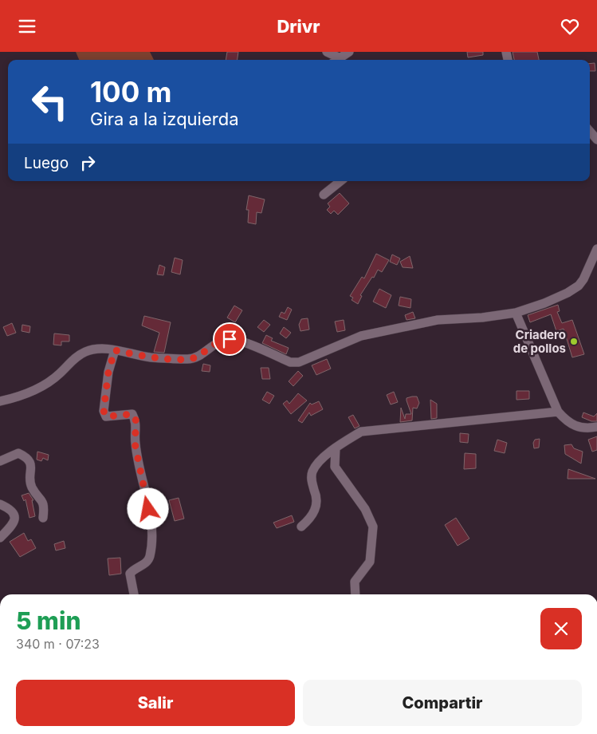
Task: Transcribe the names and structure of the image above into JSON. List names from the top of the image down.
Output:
{
  "places": ["Criadero de pollos"],
  "page": {
    "header": "Drivr",
    "turn": ["100 m", "Gira a la izquierda"],
    "then": "Luego",
    "heading": ["5 min", "340 m · 07:23"],
    "buttons": ["Salir", "Compartir"]
  }
}
